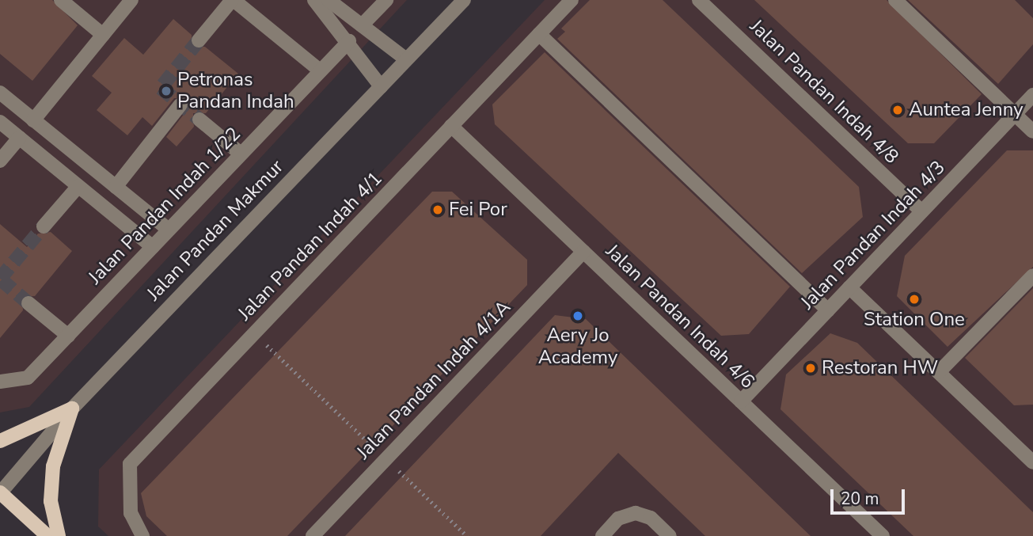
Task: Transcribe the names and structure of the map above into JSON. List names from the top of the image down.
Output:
{
  "streets": {
    "street": [
      "Jalan Pandan Indah 4/8",
      "Jalan Pandan Indah 1/22",
      "Jalan Pandan Makmur",
      "Jalan Pandan Indah 4/3",
      "Jalan Pandan Indah 4/1",
      "Jalan Pandan Indah 4/6",
      "Jalan Pandan Indah 4/1A"
    ]
  },
  "crossings": [
    ["Jalan Pandan Indah 4/8", "Jalan Pandan Indah 4/3"],
    ["Jalan Pandan Indah 4/3", "Jalan Pandan Indah 4/6"],
    ["Jalan Pandan Indah 4/1", "Jalan Pandan Indah 4/6"],
    ["Jalan Pandan Indah 4/6", "Jalan Pandan Indah 4/1A"]
  ],
  "places": [
    "Petronas Pandan Indah",
    "Auntea Jenny",
    "Fei Por",
    "Station One",
    "Aery Jo Academy",
    "Restoran HW"
  ],
  "scale_bar": "20 m"
}
